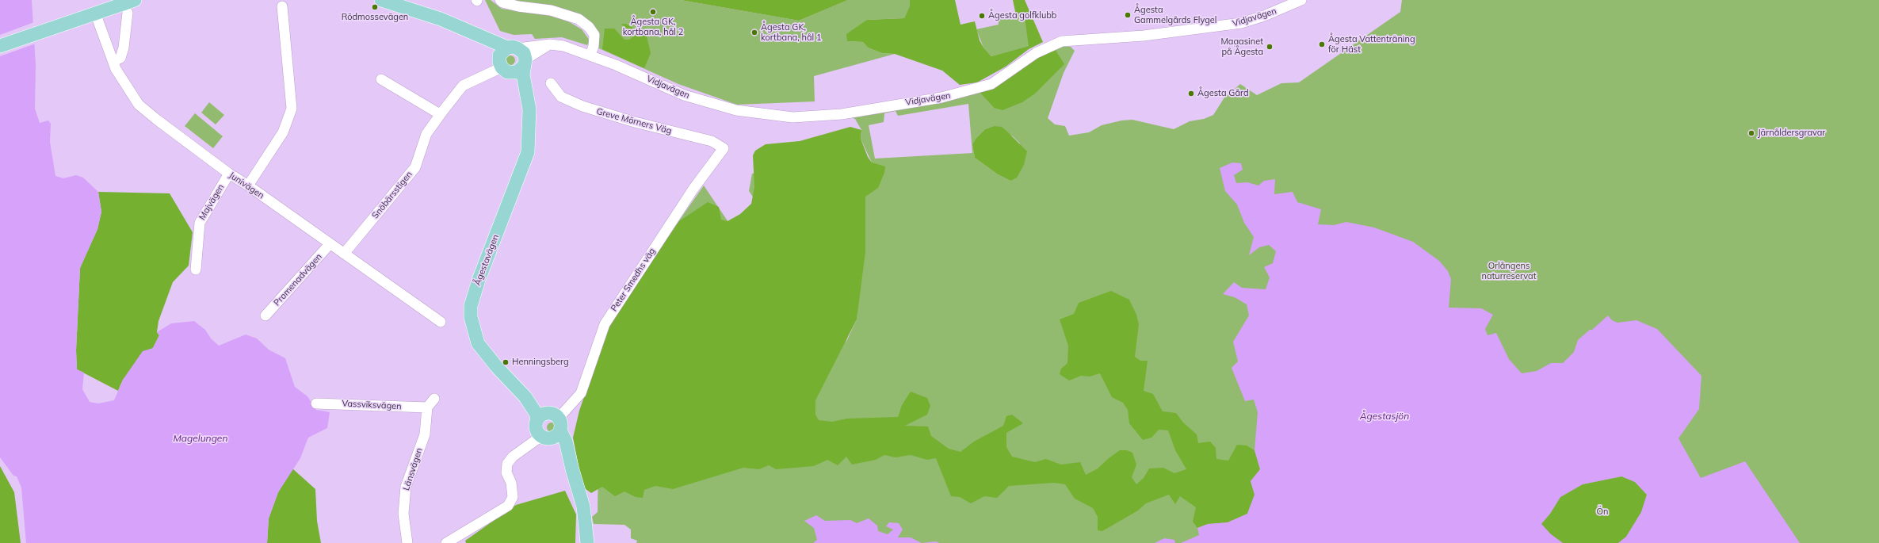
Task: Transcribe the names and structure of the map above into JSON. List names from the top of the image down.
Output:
{
  "streets": {
    "main road": ["Ågestavägen"],
    "street": [
      "Vidjavägen",
      "Greve Mörners Väg",
      "Junivägen",
      "Snöbärsstigen",
      "Majvägen",
      "Promenadvägen",
      "Peter Smedhs väg",
      "Vassviksvägen",
      "Länsvägen"
    ]
  },
  "crossings": [
    ["Vidjavägen", "Snöbärsstigen"],
    ["Vidjavägen", "Ågestavägen"],
    ["Greve Mörners Väg", "Peter Smedhs väg"],
    ["Junivägen", "Snöbärsstigen"],
    ["Junivägen", "Majvägen"],
    ["Junivägen", "Promenadvägen"],
    ["Snöbärsstigen", "Ågestavägen"],
    ["Ågestavägen", "Peter Smedhs väg"],
    ["Vassviksvägen", "Länsvägen"]
  ],
  "water": ["Ågestasjön", "Magelungen"],
  "parks": ["Orlångens naturreservat", "Ön"],
  "places": [
    "Rödmossevägen",
    "Ågesta GK, kortbana, hål 2",
    "Ågesta Gammelgårds Flygel",
    "Ågesta golfklubb",
    "Ågesta GK, kortbana, hål 1",
    "Ågesta Vattenträning för Häst",
    "Magasinet på Ågesta",
    "Ågesta Gård",
    "Järnåldersgravar",
    "Henningsberg"
  ]
}
